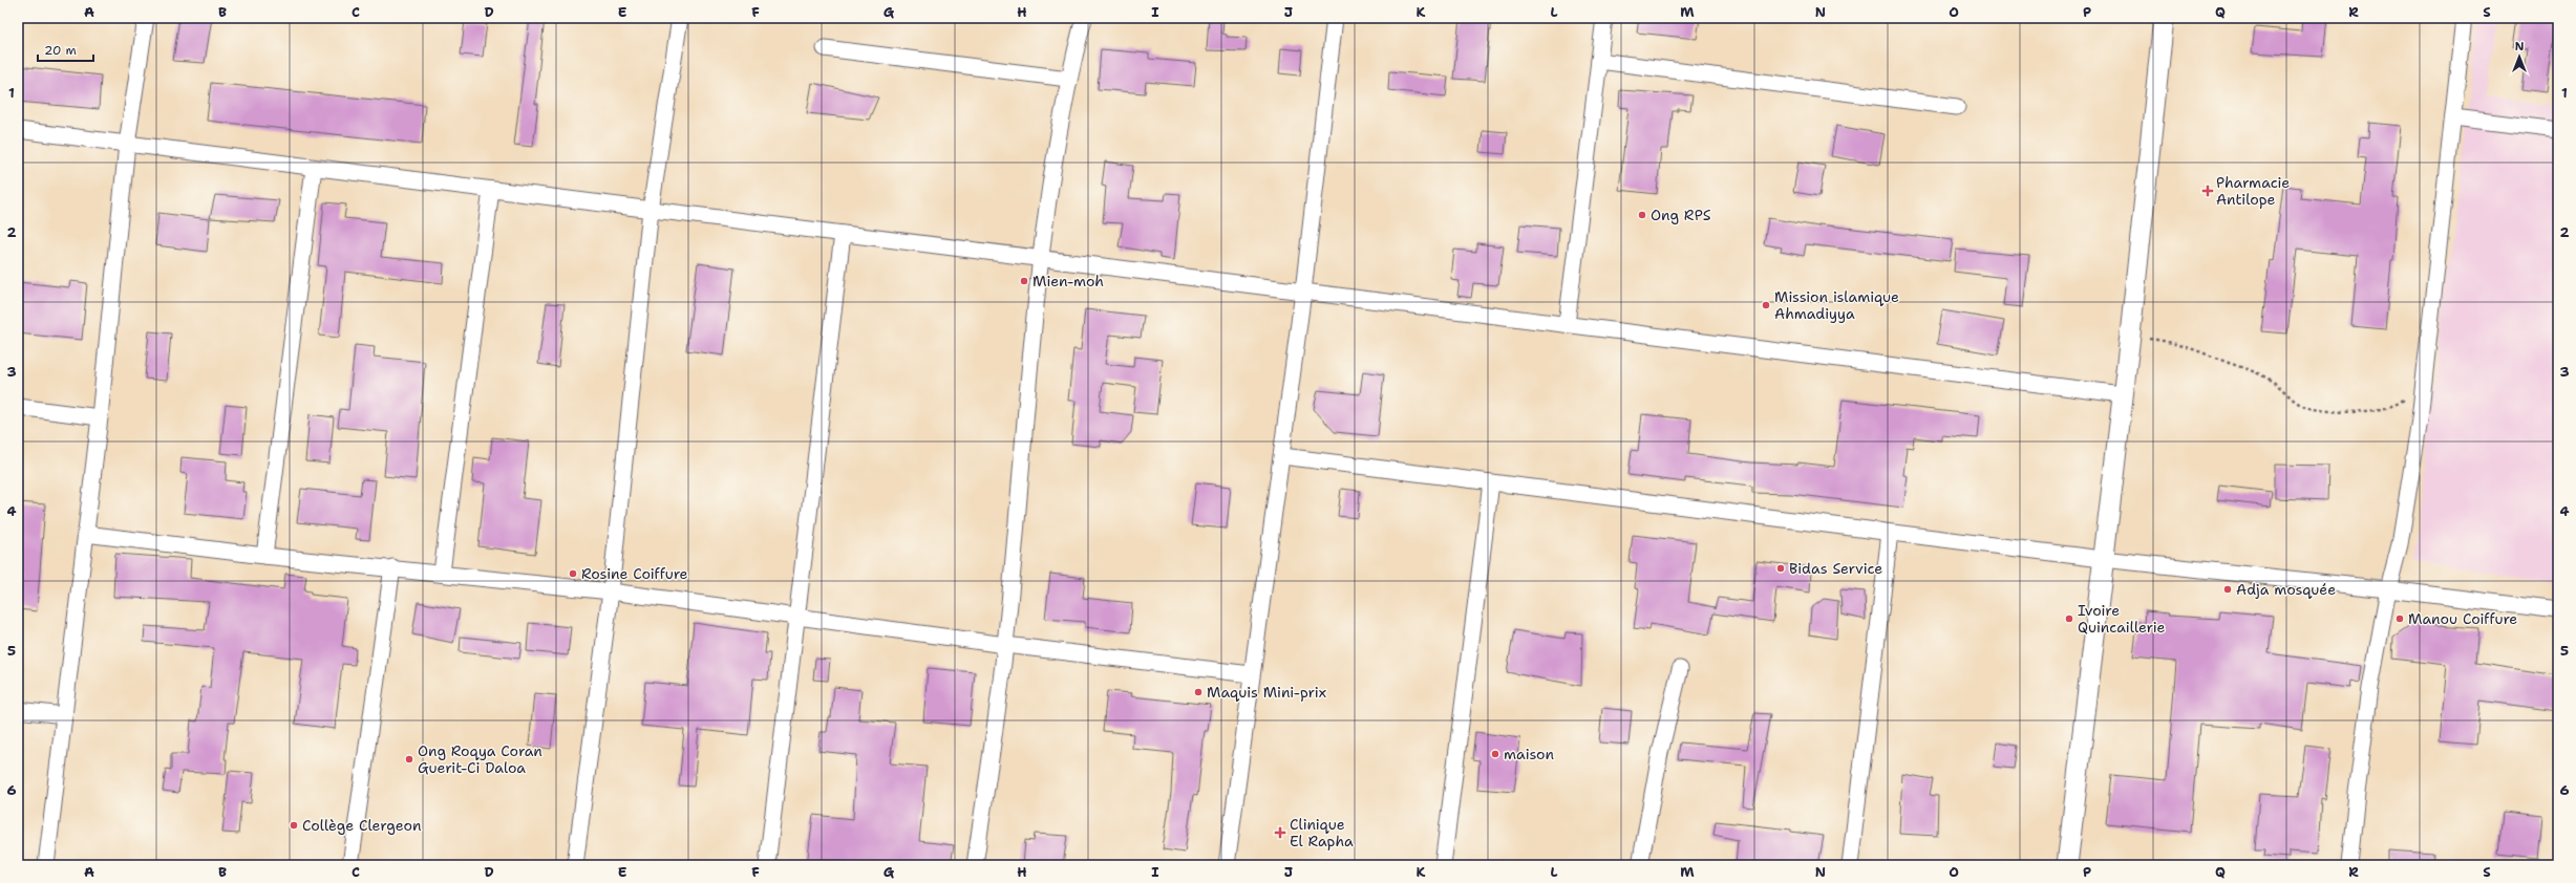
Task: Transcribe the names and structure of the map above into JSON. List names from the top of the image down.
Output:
{
  "places": {
    "health": ["Pharmacie Antilope", "Clinique El Rapha"],
    "other": [
      "Ong RPS",
      "Mien-moh",
      "Mission islamique Ahmadiyya",
      "Bidas Service",
      "Rosine Coiffure",
      "Adja mosquée",
      "Ivoire Quincaillerie",
      "Manou Coiffure",
      "Maquis Mini-prix",
      "maison",
      "Ong Roqya Coran Guerit-Ci Daloa",
      "Collège Clergeon"
    ]
  },
  "scale_bar": "20 m",
  "north": "top",
  "grid": {
    "columns": [
      "A",
      "B",
      "C",
      "D",
      "E",
      "F",
      "G",
      "H",
      "I",
      "J",
      "K",
      "L",
      "M",
      "N",
      "O",
      "P",
      "Q",
      "R",
      "S"
    ],
    "rows": [
      "1",
      "2",
      "3",
      "4",
      "5",
      "6"
    ]
  }
}
